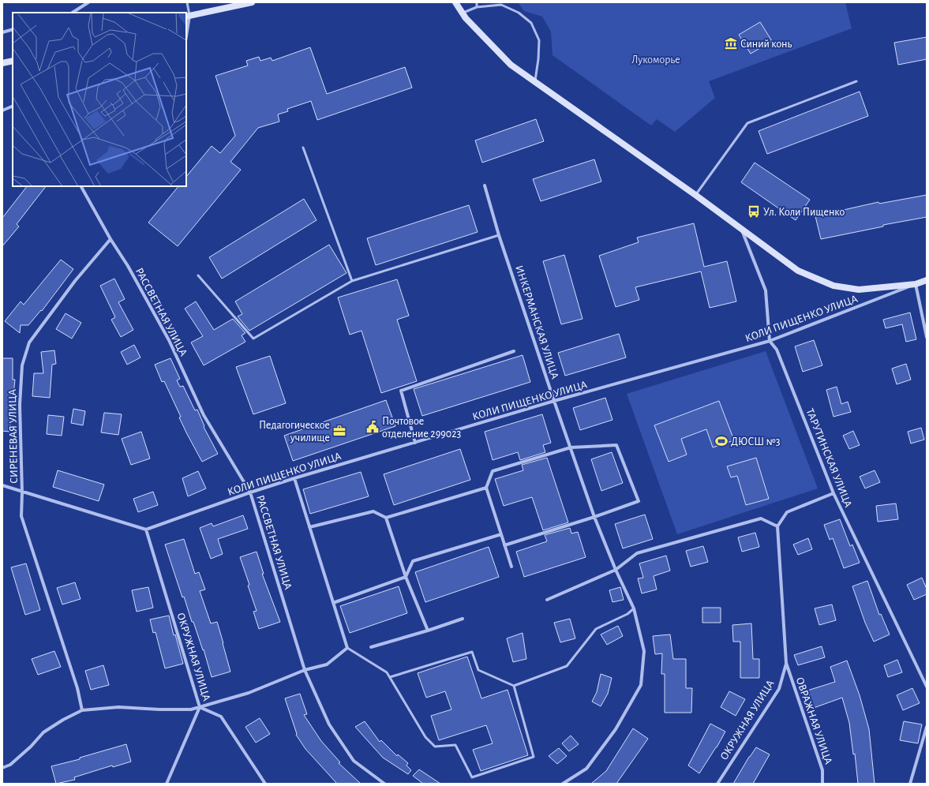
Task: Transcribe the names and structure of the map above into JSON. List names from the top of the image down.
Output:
{
  "streets": {
    "street": [
      "РАССВЕТНАЯ УЛИЦА",
      "КОЛИ ПИЩЕНКО УЛИЦА",
      "ИНКЕРМАНСКАЯ УЛИЦА",
      "СИРЕНЕВАЯ УЛИЦА",
      "ТАРУТИНСКАЯ УЛИЦА",
      "ОКРУЖНАЯ УЛИЦА",
      "ОВРАЖНАЯ УЛИЦА"
    ]
  },
  "crossings": [
    ["РАССВЕТНАЯ УЛИЦА", "КОЛИ ПИЩЕНКО УЛИЦА"],
    ["РАССВЕТНАЯ УЛИЦА", "СИРЕНЕВАЯ УЛИЦА"],
    ["КОЛИ ПИЩЕНКО УЛИЦА", "ИНКЕРМАНСКАЯ УЛИЦА"],
    ["КОЛИ ПИЩЕНКО УЛИЦА", "ТАРУТИНСКАЯ УЛИЦА"],
    ["КОЛИ ПИЩЕНКО УЛИЦА", "ОКРУЖНАЯ УЛИЦА"],
    ["ОКРУЖНАЯ УЛИЦА", "ОВРАЖНАЯ УЛИЦА"]
  ],
  "parks": ["Лукоморье"],
  "places": {
    "museum": ["Синий конь"],
    "bus stop": ["Ул. Коли Пищенко"],
    "public building": ["Почтовое отделение 299023"],
    "office": ["Педагогическое училище"],
    "sports": ["ДЮСШ №3"]
  }
}
